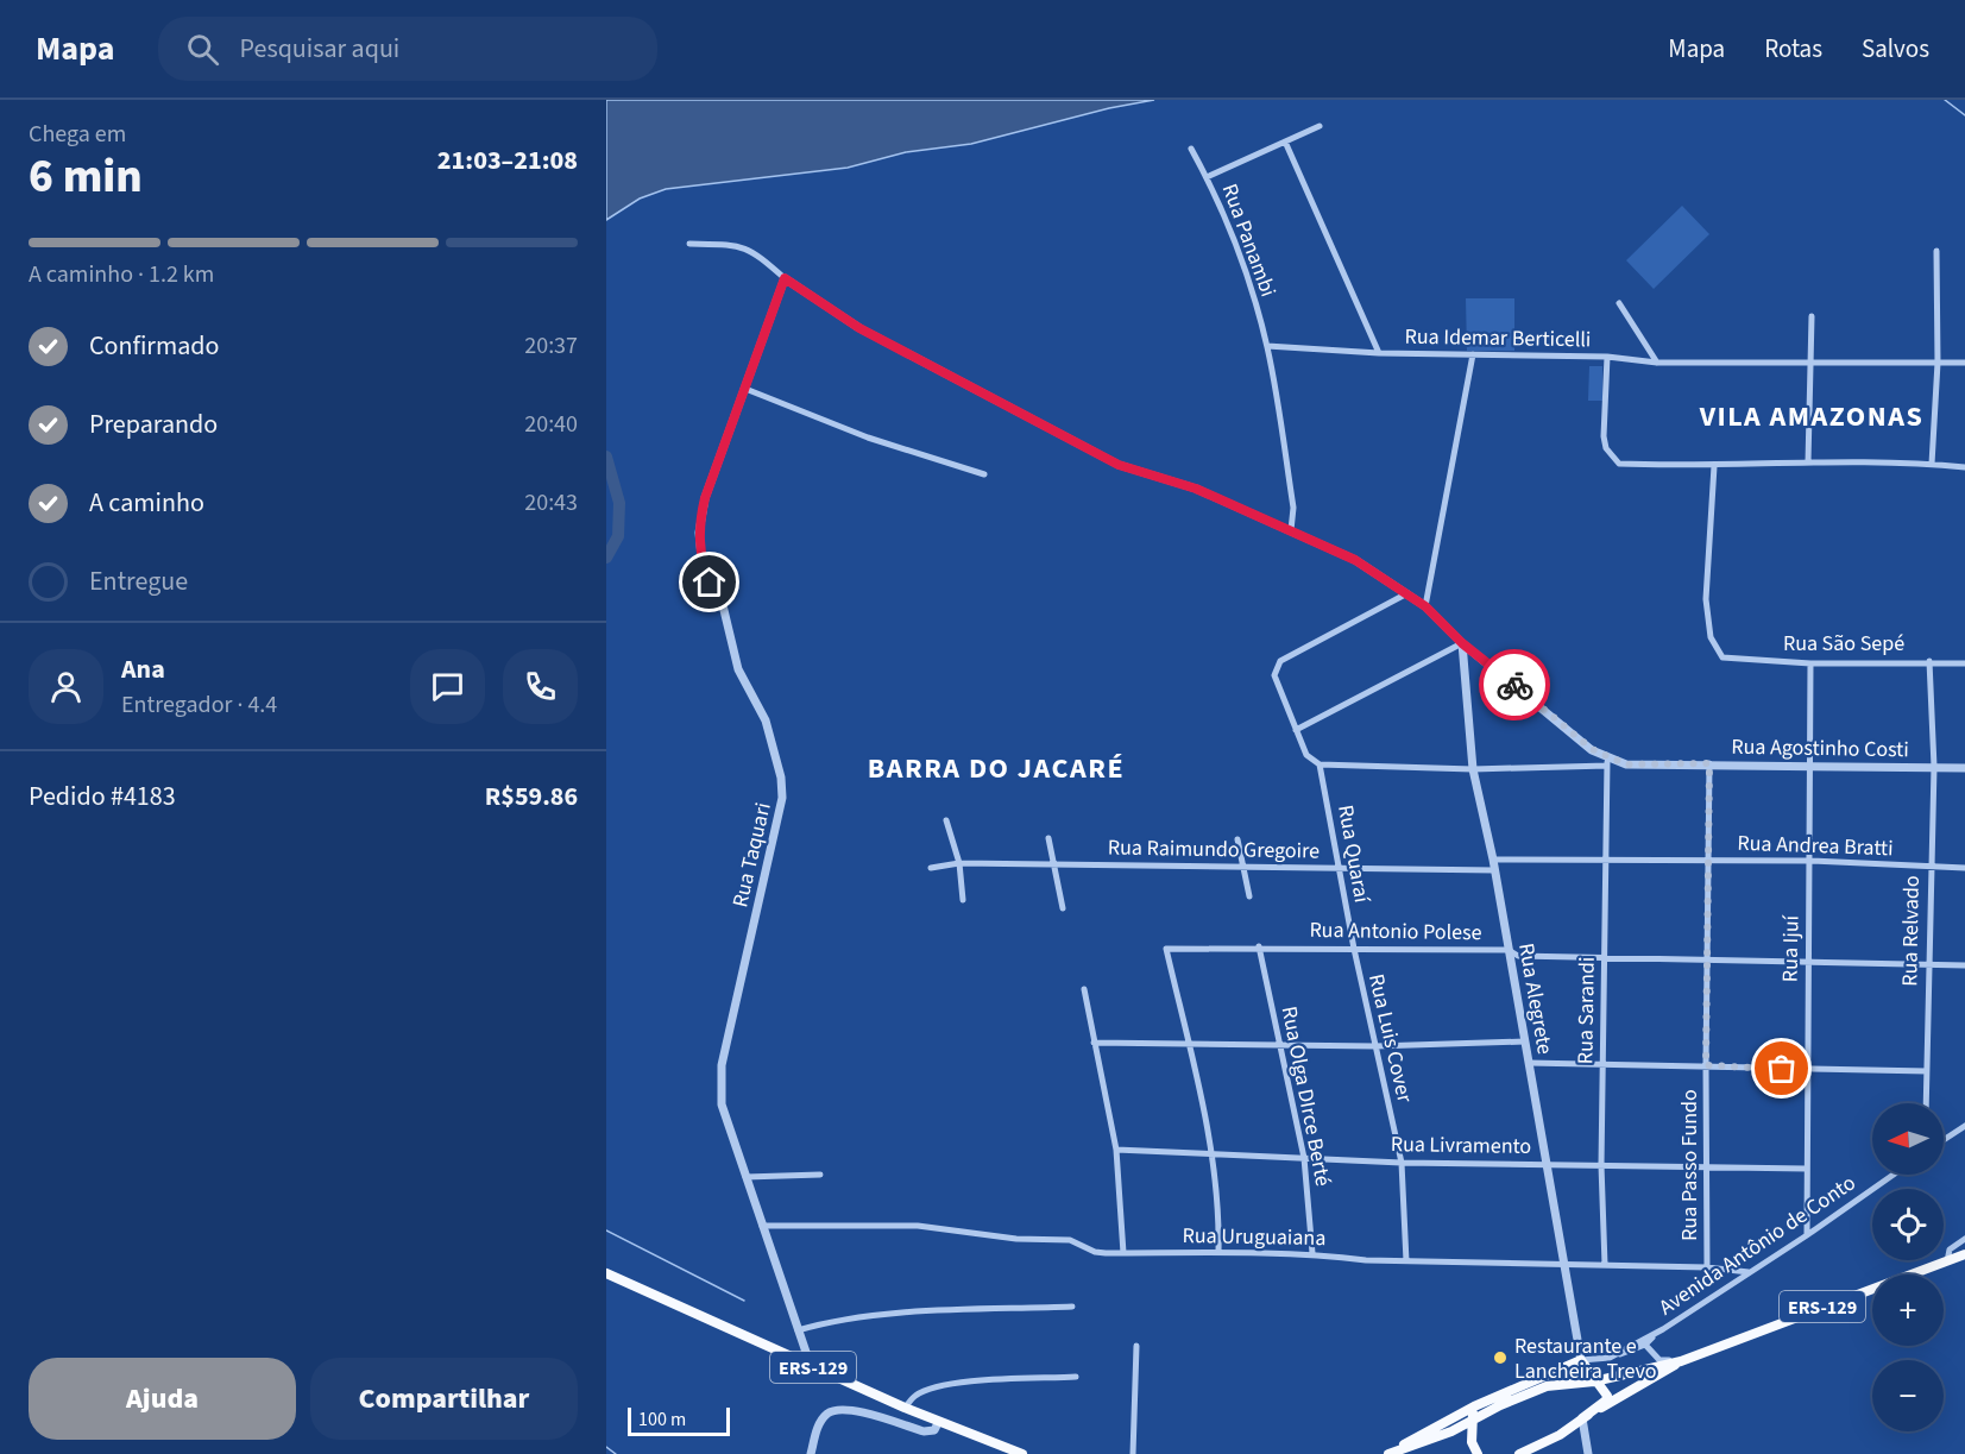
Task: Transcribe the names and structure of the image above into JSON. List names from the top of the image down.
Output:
{
  "streets": {
    "main road": ["ERS-129"],
    "street": [
      "Rua Panambi",
      "Rua Idemar Berticelli",
      "Rua São Sepé",
      "Rua Agostinho Costi",
      "Rua Andrea Bratti",
      "Rua Raimundo Gregoire",
      "Rua Quaraí",
      "Rua Taquari",
      "Rua Antonio Polese",
      "Rua Relvado",
      "Rua Ijuí",
      "Rua Alegrete",
      "Rua Sarandi",
      "Rua Luis Cover",
      "Rua Olga DIrce Berté",
      "Rua Livramento",
      "Rua Passo Fundo",
      "Rua Uruguaiana",
      "Avenida Antônio de Conto"
    ]
  },
  "crossings": [
    ["Rua Panambi", "Rua Idemar Berticelli"],
    ["Rua Panambi", "Rua Agostinho Costi"],
    ["Rua São Sepé", "Rua Relvado"],
    ["Rua São Sepé", "Rua Ijuí"],
    ["Rua Agostinho Costi", "Rua Taquari"],
    ["Rua Agostinho Costi", "Rua Relvado"],
    ["Rua Agostinho Costi", "Rua Ijuí"],
    ["Rua Agostinho Costi", "Rua Alegrete"],
    ["Rua Agostinho Costi", "Rua Sarandi"],
    ["Rua Agostinho Costi", "Rua Passo Fundo"],
    ["Rua Andrea Bratti", "Rua Relvado"],
    ["Rua Andrea Bratti", "Rua Ijuí"],
    ["Rua Andrea Bratti", "Rua Alegrete"],
    ["Rua Andrea Bratti", "Rua Sarandi"],
    ["Rua Andrea Bratti", "Rua Passo Fundo"],
    ["Rua Raimundo Gregoire", "Rua Quaraí"],
    ["Rua Raimundo Gregoire", "Rua Alegrete"],
    ["Rua Quaraí", "Rua Antonio Polese"],
    ["Rua Quaraí", "Rua Luis Cover"],
    ["Rua Taquari", "Rua Uruguaiana"],
    ["Rua Taquari", "ERS-129"],
    ["Rua Antonio Polese", "Rua Relvado"],
    ["Rua Antonio Polese", "Rua Ijuí"],
    ["Rua Antonio Polese", "Rua Alegrete"],
    ["Rua Antonio Polese", "Rua Sarandi"],
    ["Rua Antonio Polese", "Rua Luis Cover"],
    ["Rua Antonio Polese", "Rua Olga DIrce Berté"],
    ["Rua Antonio Polese", "Rua Passo Fundo"],
    ["Rua Ijuí", "Rua Livramento"],
    ["Rua Ijuí", "Avenida Antônio de Conto"],
    ["Rua Alegrete", "Rua Livramento"],
    ["Rua Alegrete", "Rua Uruguaiana"],
    ["Rua Alegrete", "Avenida Antônio de Conto"],
    ["Rua Sarandi", "Rua Livramento"],
    ["Rua Sarandi", "Rua Uruguaiana"],
    ["Rua Luis Cover", "Rua Livramento"],
    ["Rua Luis Cover", "Rua Uruguaiana"],
    ["Rua Olga DIrce Berté", "Rua Livramento"],
    ["Rua Olga DIrce Berté", "Rua Uruguaiana"],
    ["Rua Livramento", "Rua Passo Fundo"],
    ["Rua Passo Fundo", "Rua Uruguaiana"],
    ["Rua Uruguaiana", "Avenida Antônio de Conto"]
  ],
  "districts": ["VILA AMAZONAS", "BARRA DO JACARÉ"],
  "places": ["Restaurante e Lancheira Trevo"],
  "scale_bar": "100 m",
  "north": "left",
  "page": {
    "header": "Mapa",
    "search": "Pesquisar aqui",
    "nav": ["Mapa", "Rotas", "Salvos"],
    "heading": ["6 min", "Chega em", "21:03–21:08"],
    "panel": [
      "Ana",
      "Entregador · 4.4",
      "Pedido #4183",
      "R$59.86"
    ],
    "bar": "A caminho · 1.2 km",
    "list": [
      ["Confirmado", "20:37"],
      ["Preparando", "20:40"],
      ["A caminho", "20:43"],
      "Entregue"
    ],
    "map_buttons": ["+", "−"],
    "buttons": ["Ajuda", "Compartilhar"],
    "scale": "100 m"
  }
}
